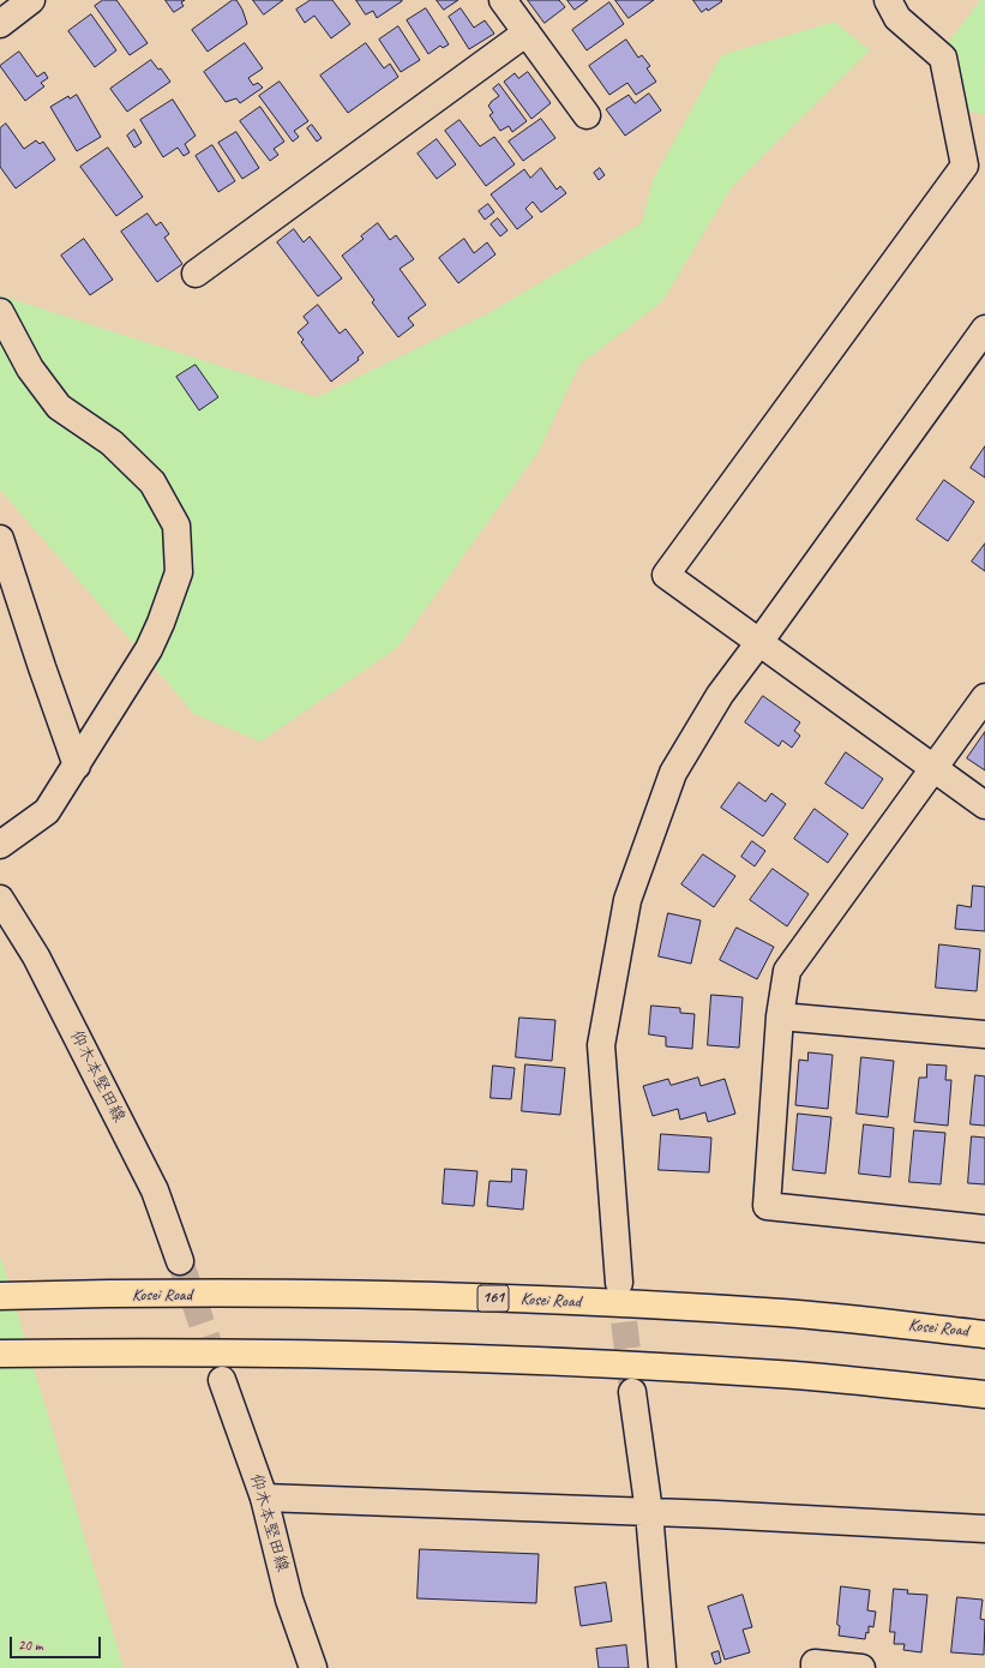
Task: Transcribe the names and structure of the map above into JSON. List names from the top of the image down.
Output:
{
  "streets": {
    "highway": ["Kosei Road", "161"],
    "street": ["仰木本堅田線"]
  },
  "scale_bar": "20 m"
}
